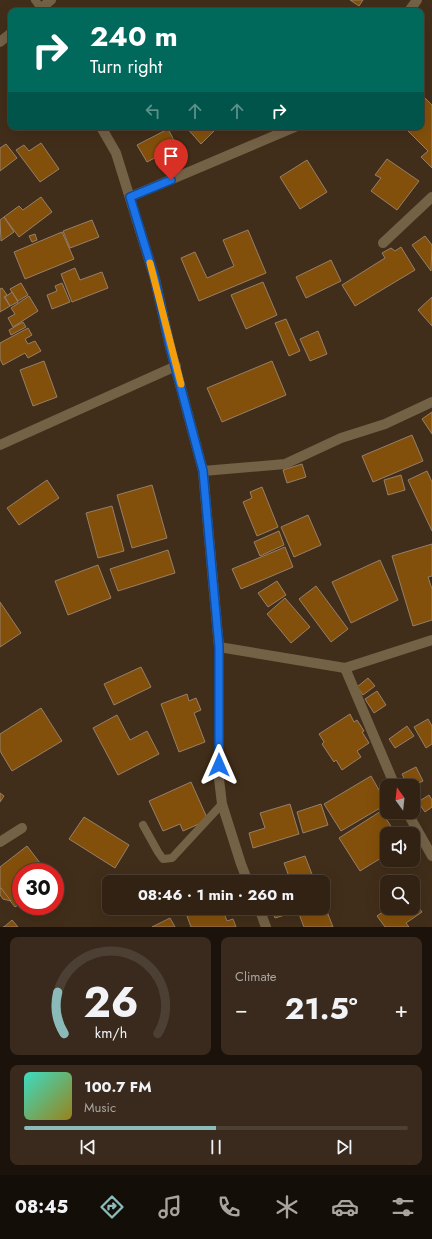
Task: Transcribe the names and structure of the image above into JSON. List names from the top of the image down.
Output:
{
  "north": "top",
  "page": {
    "turn": ["240 m", "Turn right"],
    "limit": "30",
    "trip": "08:46 · 1 min · 260 m",
    "tile": "Climate",
    "heat": ["−", "21.5°", "+"],
    "song": ["100.7 FM", "Music"],
    "tabs": "08:45",
    "gauge": ["26", "km/h"]
  }
}
